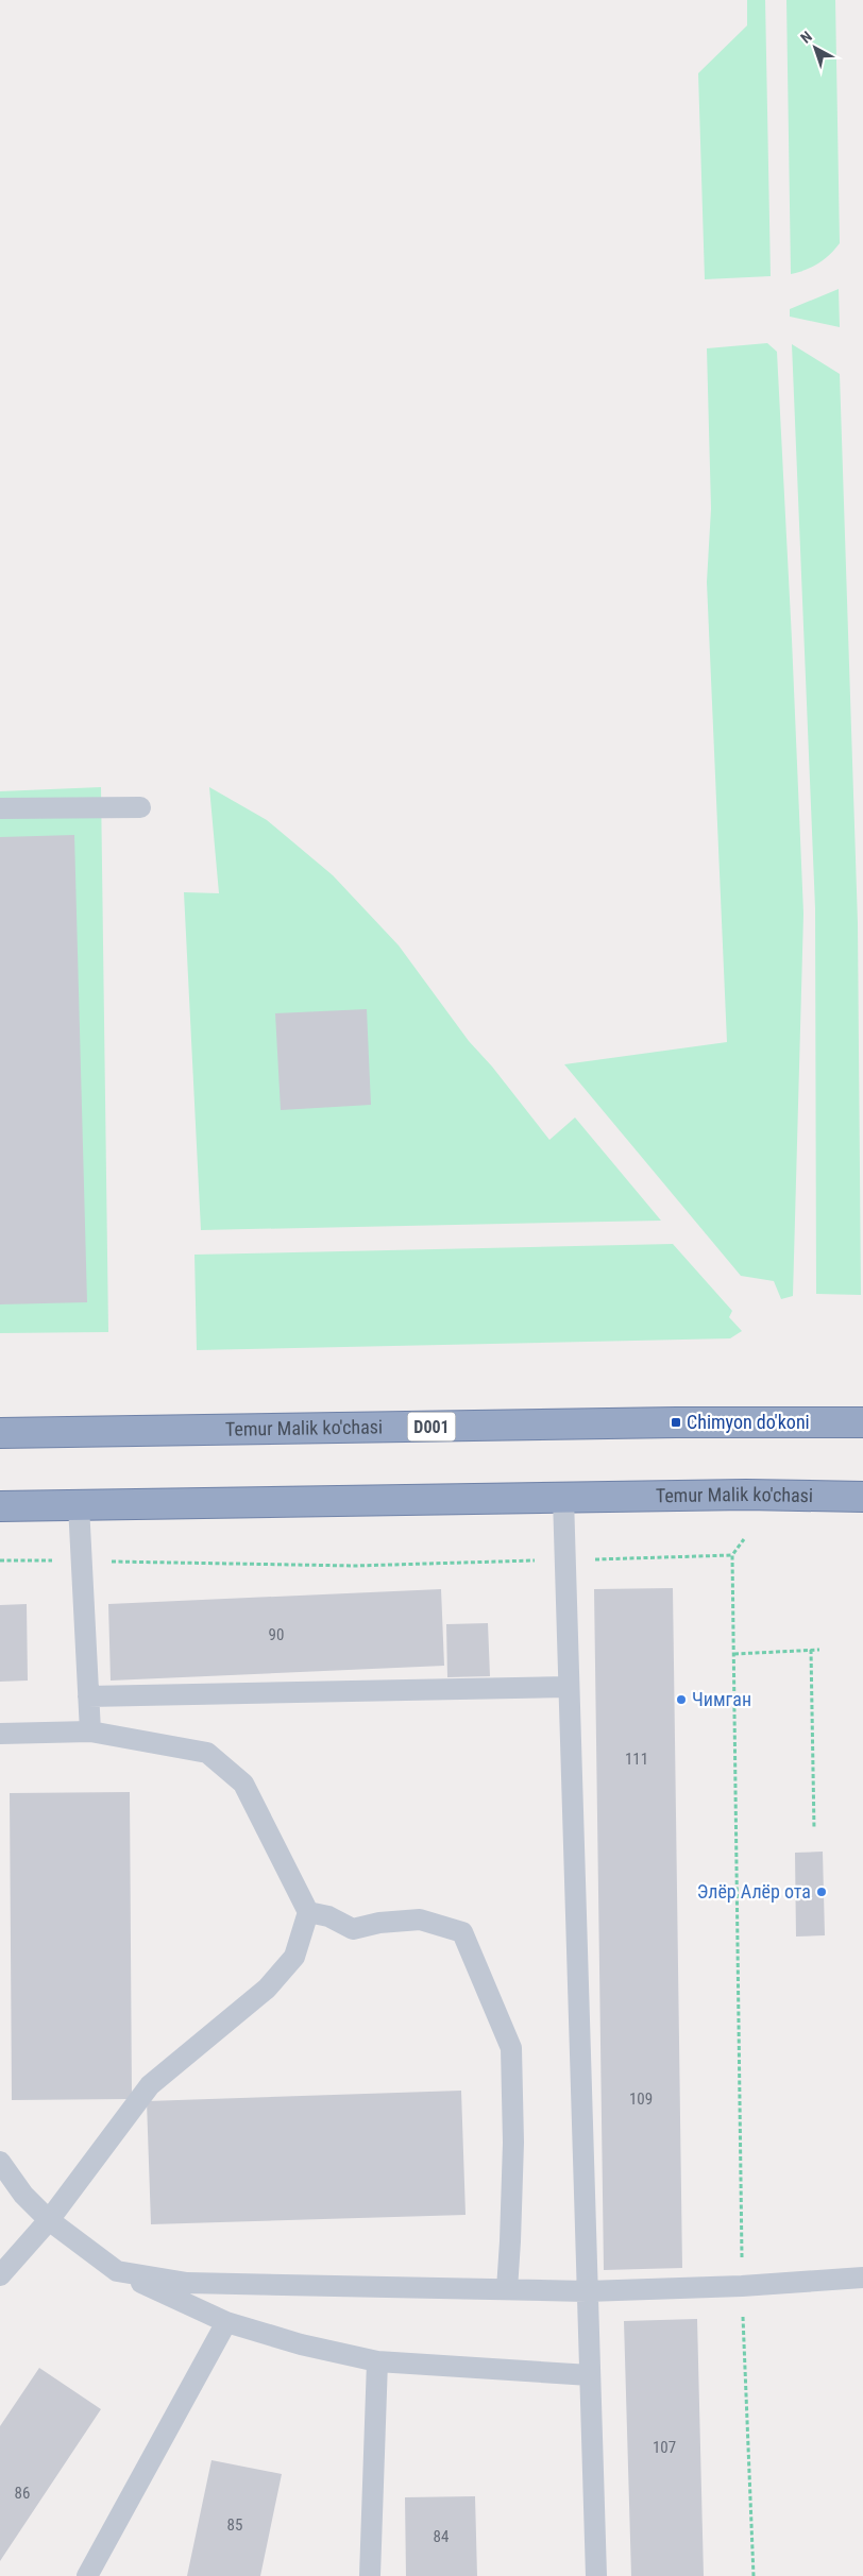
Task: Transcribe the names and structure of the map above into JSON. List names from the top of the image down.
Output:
{
  "streets": {
    "highway": ["D001", "Temur Malik ko'chasi"]
  },
  "places": {
    "transit": ["Chimyon do'koni"],
    "other": ["Чимган", "Элёр Алёр ота"]
  },
  "house_numbers": [
    "90",
    "111",
    "109",
    "107",
    "86",
    "85",
    "84"
  ],
  "north": "top left"
}
